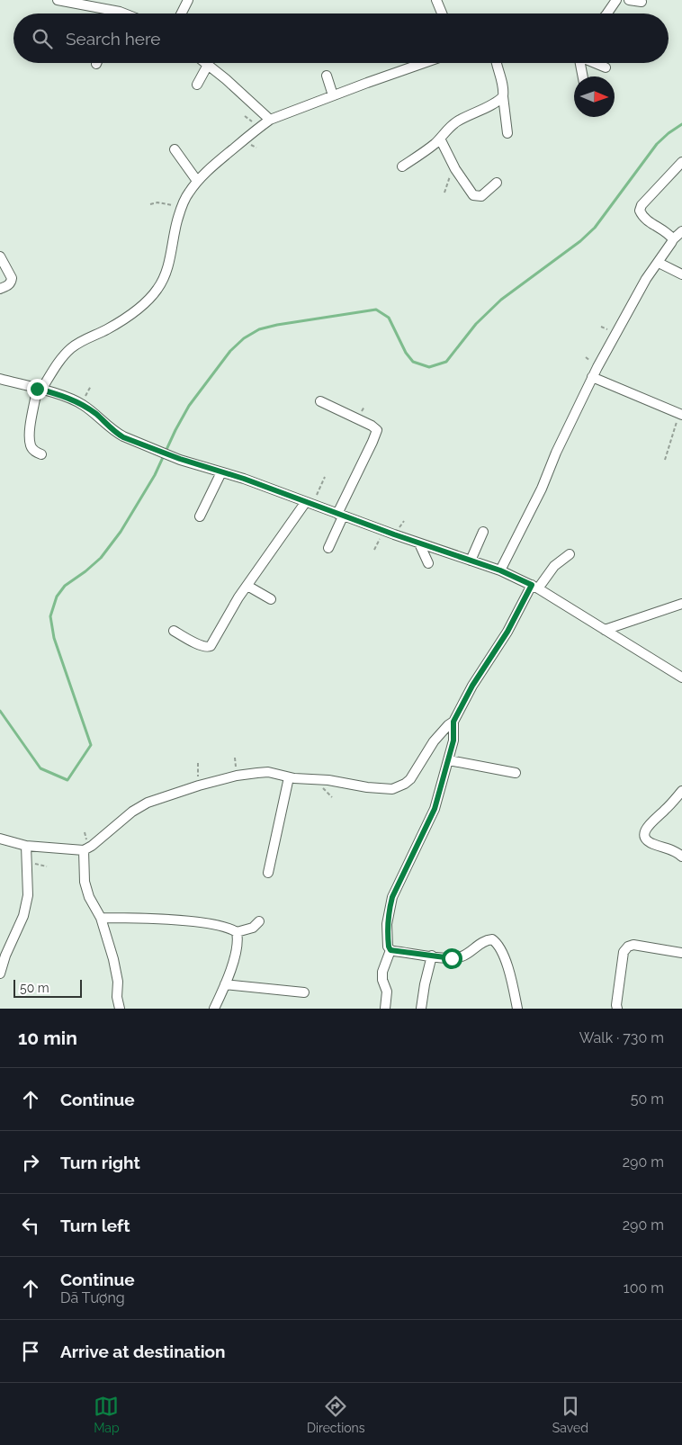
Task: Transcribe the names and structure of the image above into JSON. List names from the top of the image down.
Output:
{
  "scale_bar": "50 m",
  "north": "right",
  "page": {
    "search": "Search here",
    "scale": "50 m",
    "heading": ["10 min", "Walk · 730 m"],
    "list": [
      ["Continue", "50 m"],
      ["Turn right", "290 m"],
      ["Turn left", "290 m"],
      ["Continue", "Dã Tượng", "100 m"],
      "Arrive at destination"
    ],
    "nav": ["Map", "Directions", "Saved"]
  }
}
